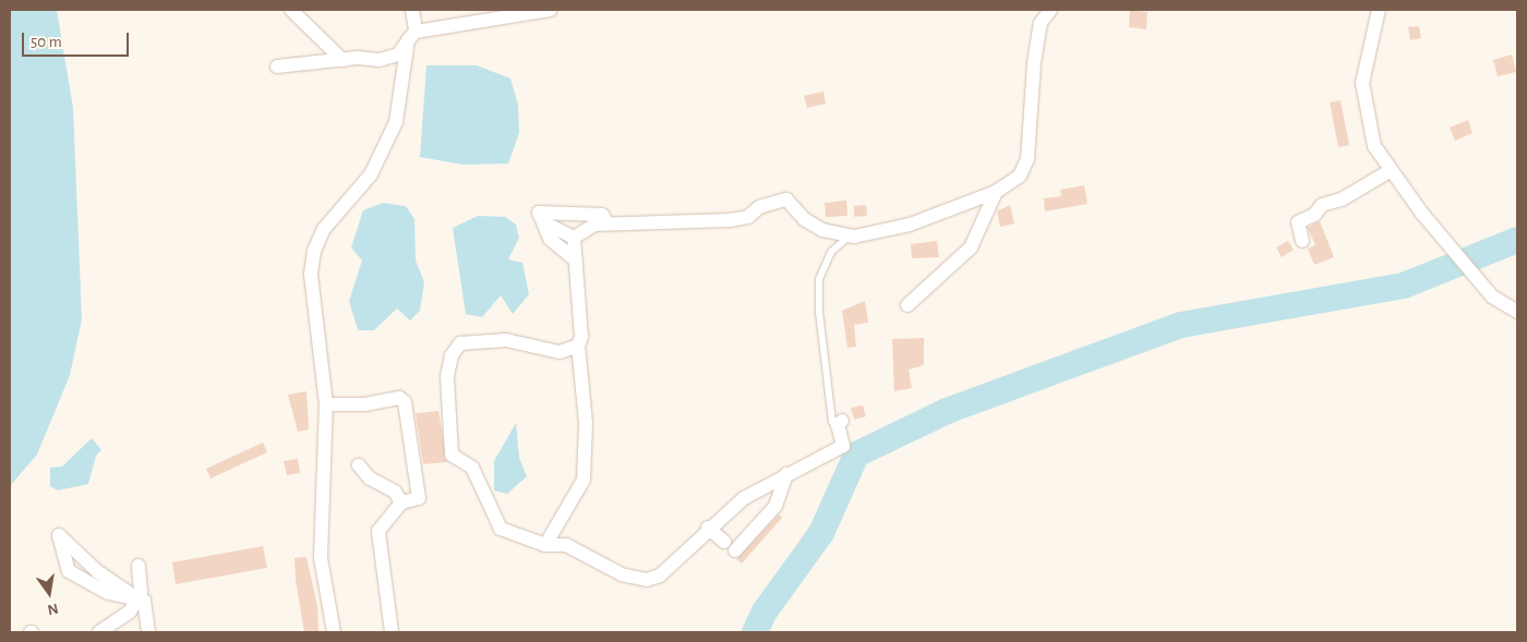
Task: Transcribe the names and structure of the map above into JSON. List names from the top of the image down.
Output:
{
  "scale_bar": "50 m",
  "north": "bottom"
}
